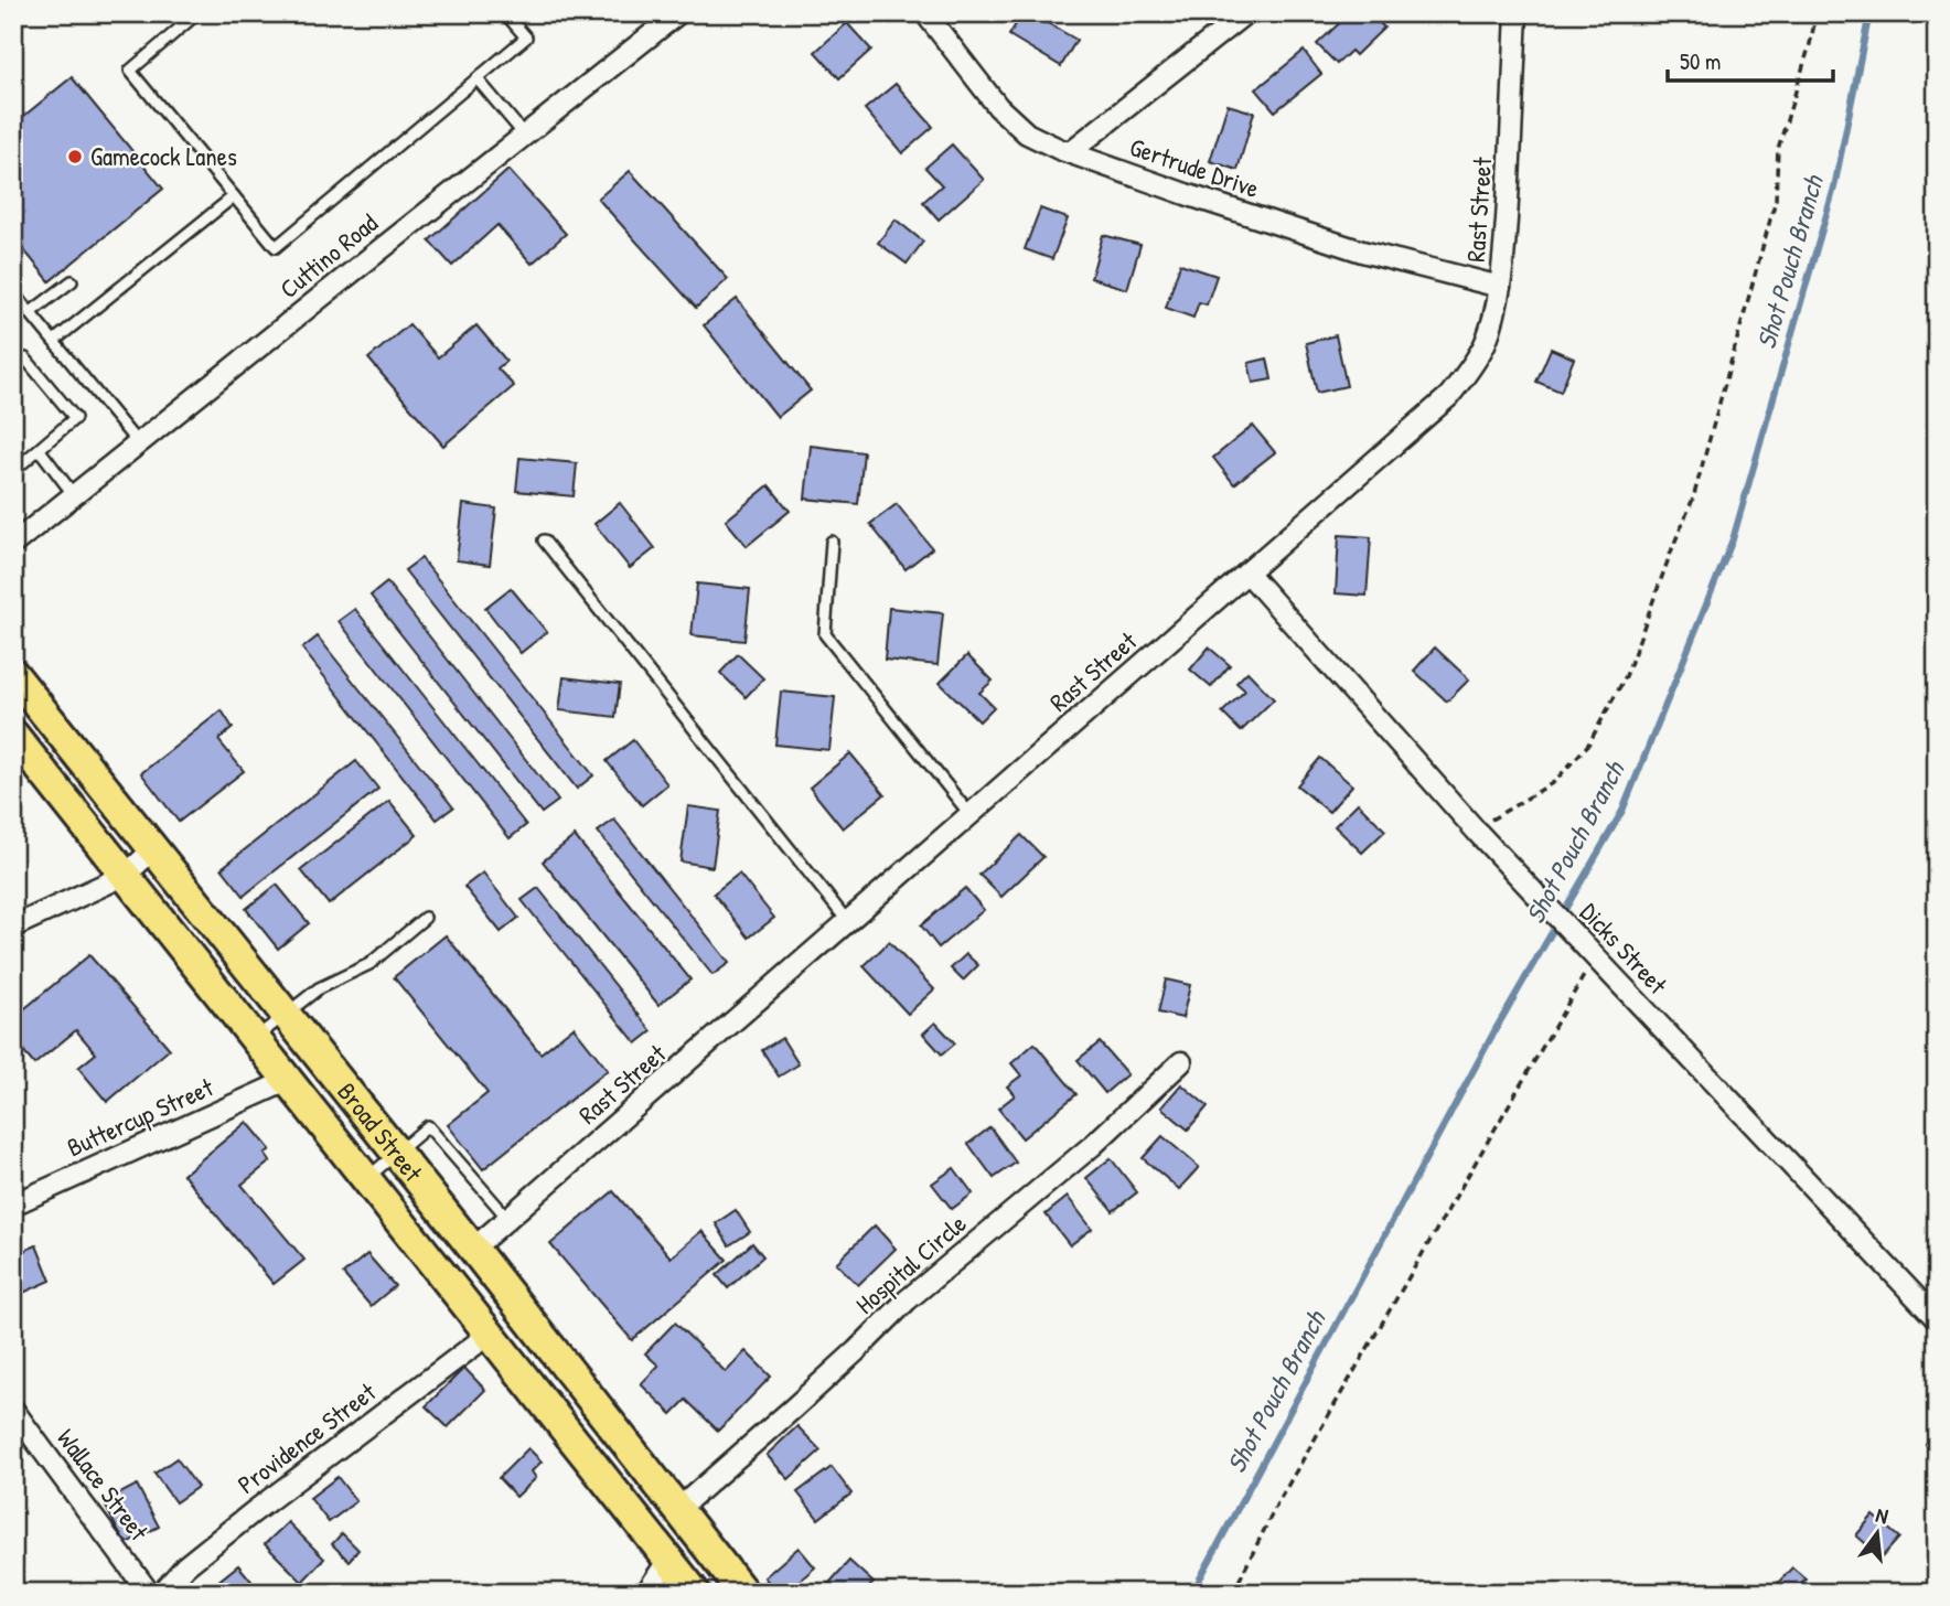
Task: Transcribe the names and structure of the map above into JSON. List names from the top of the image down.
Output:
{
  "streets": {
    "main road": ["Broad Street"],
    "street": [
      "Gertrude Drive",
      "Rast Street",
      "Cuttino Road",
      "Dicks Street",
      "Buttercup Street",
      "Hospital Circle",
      "Providence Street",
      "Wallace Street"
    ]
  },
  "crossings": [
    ["Gertrude Drive", "Rast Street"],
    ["Rast Street", "Dicks Street"],
    ["Rast Street", "Broad Street"],
    ["Buttercup Street", "Broad Street"],
    ["Broad Street", "Hospital Circle"],
    ["Broad Street", "Providence Street"]
  ],
  "water": ["Shot Pouch Branch"],
  "places": ["Gamecock Lanes"],
  "scale_bar": "50 m",
  "north": "top"
}
